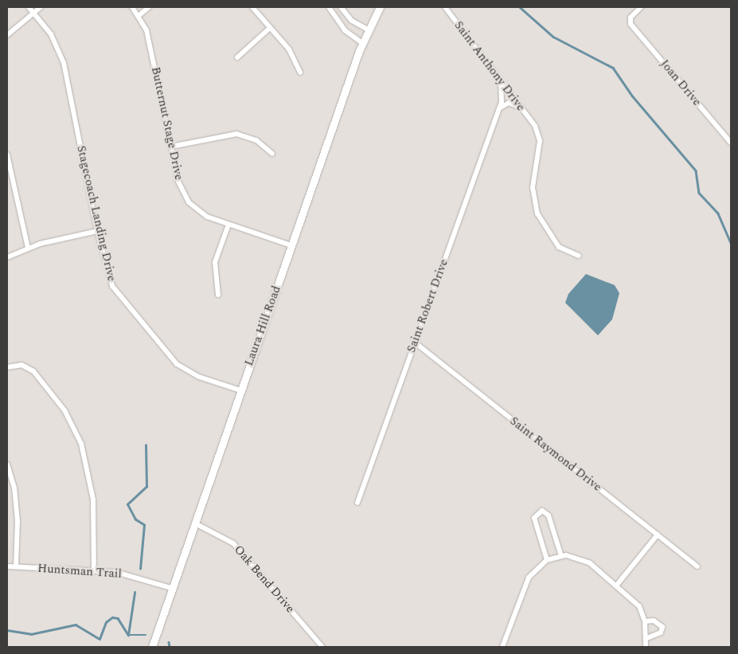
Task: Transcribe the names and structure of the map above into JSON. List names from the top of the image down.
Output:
{
  "streets": {
    "main road": ["Laura Hill Road"],
    "street": [
      "Saint Anthony Drive",
      "Joan Drive",
      "Butternut Stage Drive",
      "Stagecoach Landing Drive",
      "Saint Robert Drive",
      "Saint Raymond Drive",
      "Huntsman Trail",
      "Oak Bend Drive"
    ]
  },
  "crossings": [
    ["Saint Anthony Drive", "Saint Robert Drive"],
    ["Butternut Stage Drive", "Laura Hill Road"],
    ["Stagecoach Landing Drive", "Laura Hill Road"],
    ["Saint Robert Drive", "Saint Raymond Drive"],
    ["Laura Hill Road", "Huntsman Trail"],
    ["Laura Hill Road", "Oak Bend Drive"]
  ]
}
